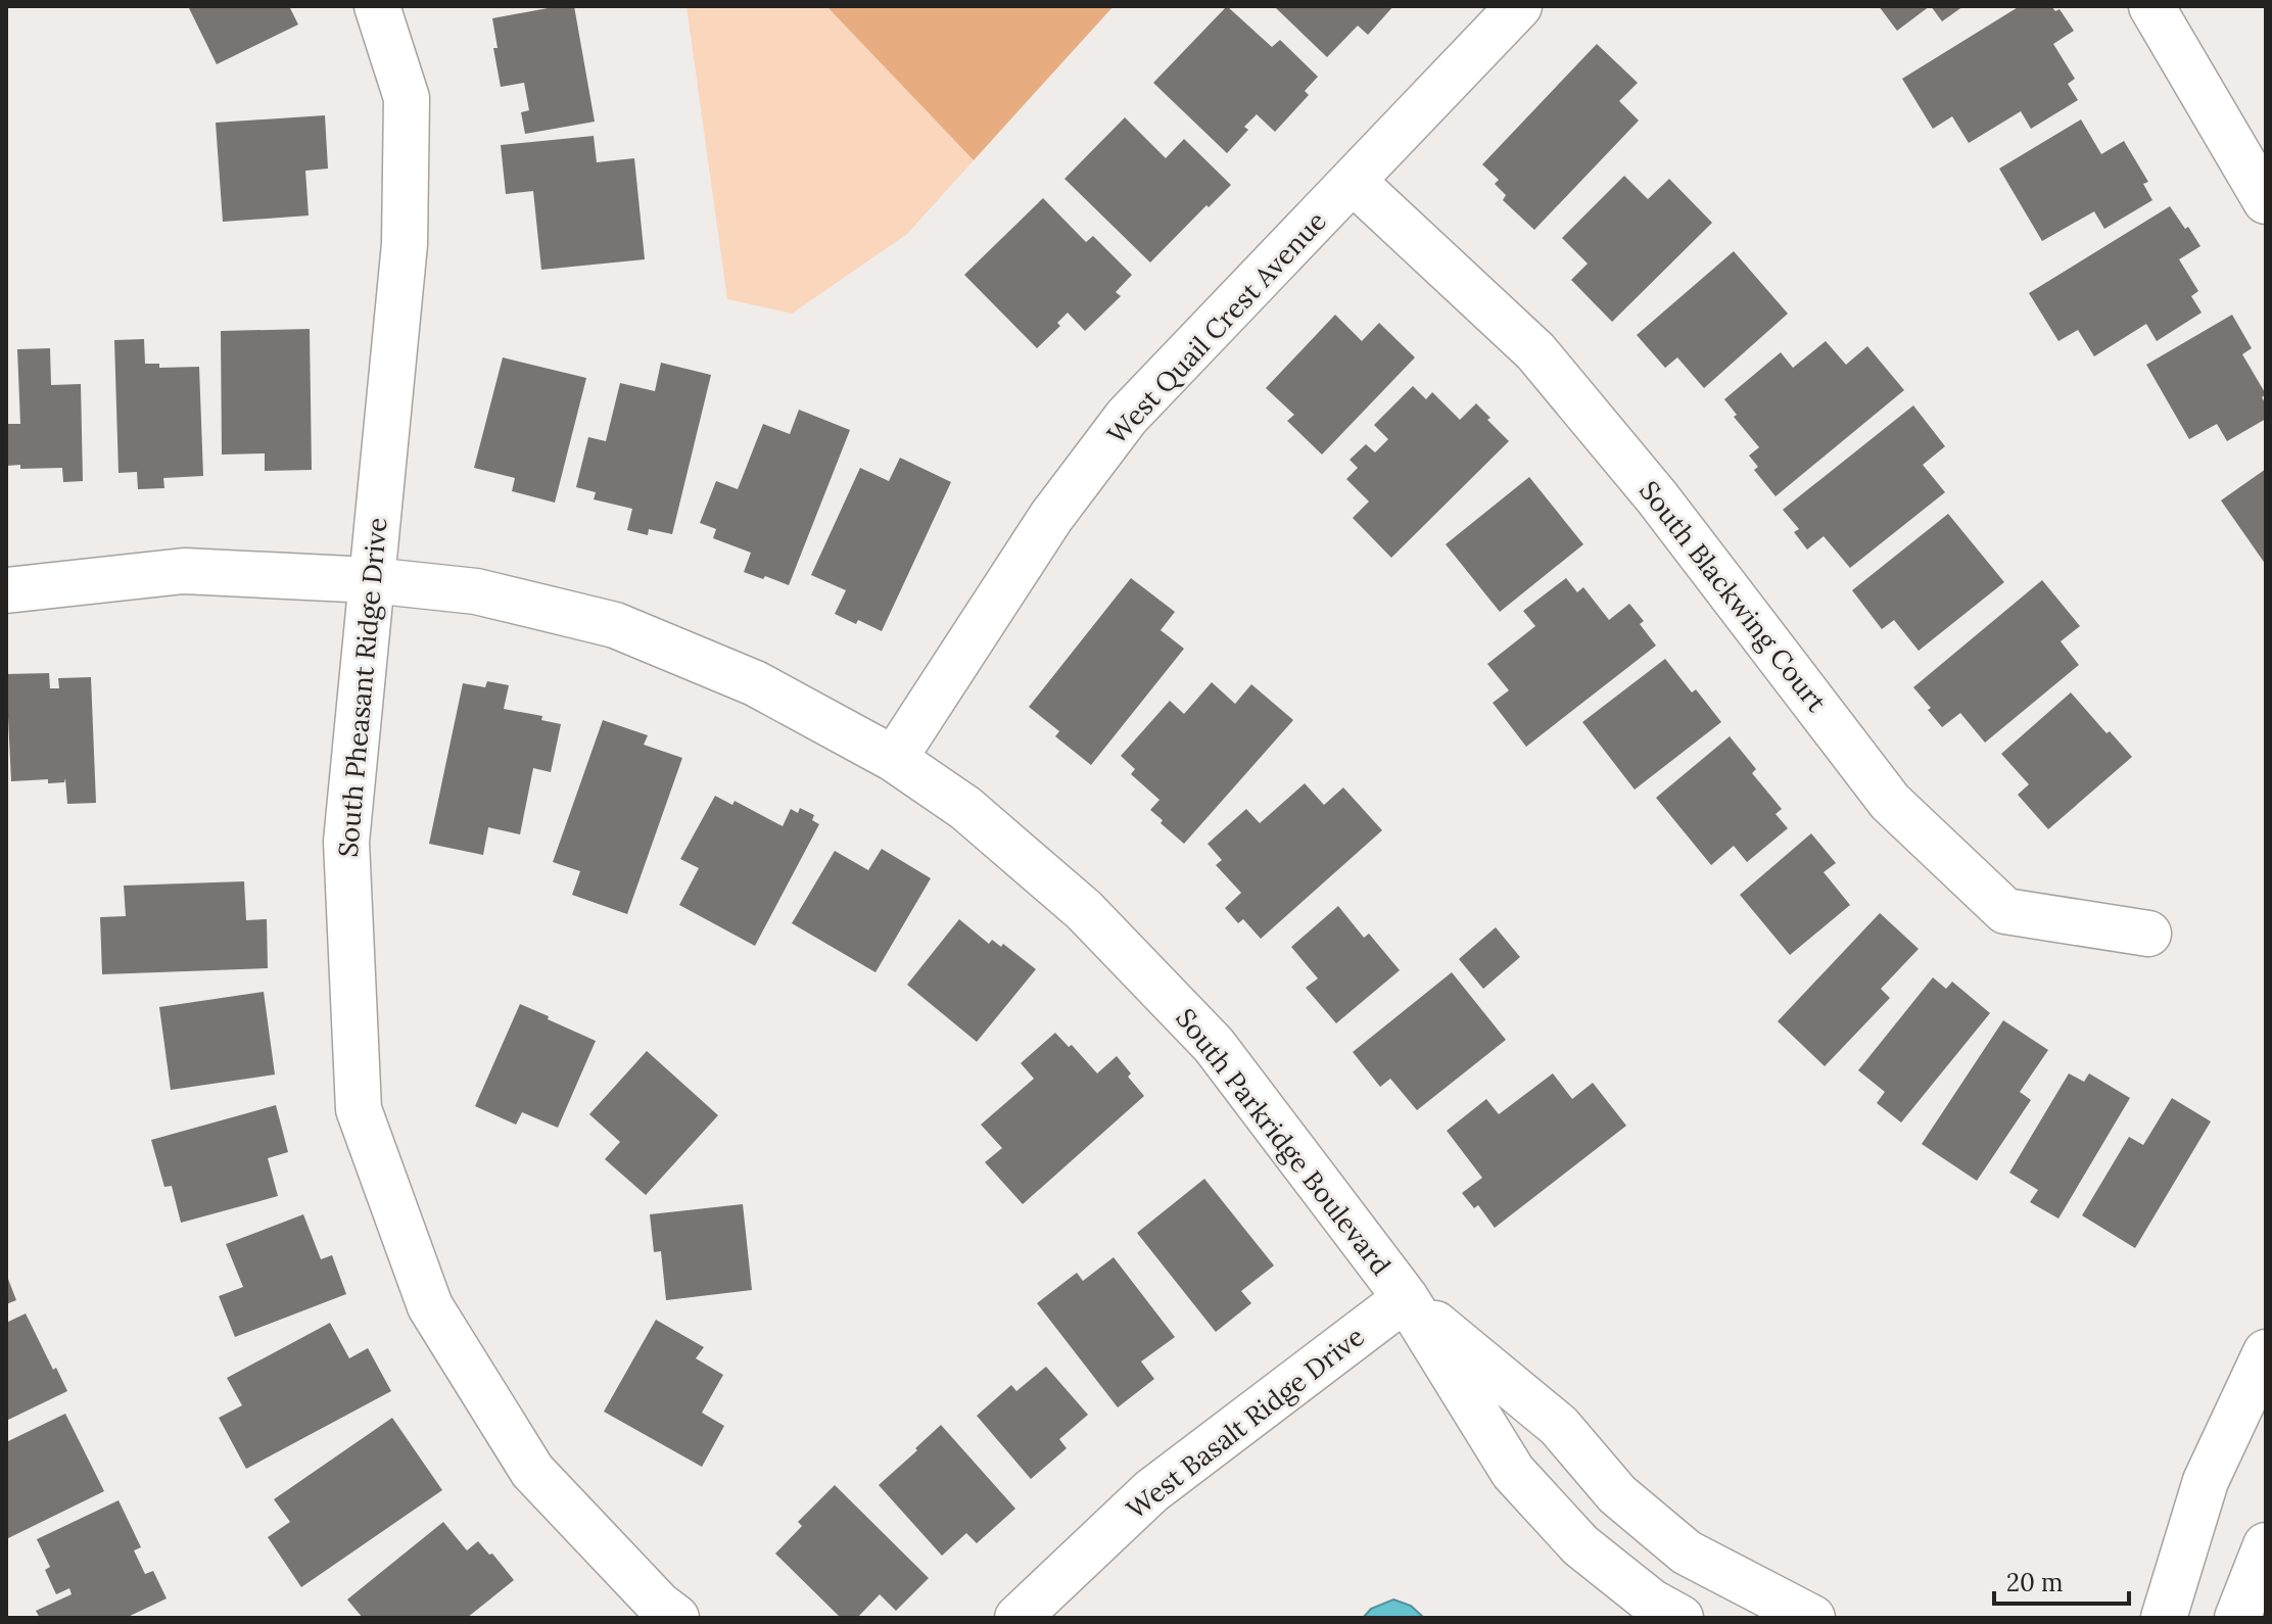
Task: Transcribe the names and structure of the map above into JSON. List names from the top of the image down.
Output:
{
  "streets": {
    "street": [
      "West Quail Crest Avenue",
      "South Blackwing Court",
      "South Pheasant Ridge Drive",
      "South Parkridge Boulevard",
      "West Basalt Ridge Drive"
    ]
  },
  "crossings": [
    ["West Quail Crest Avenue", "South Blackwing Court"],
    ["West Quail Crest Avenue", "South Parkridge Boulevard"],
    ["South Pheasant Ridge Drive", "South Parkridge Boulevard"],
    ["South Parkridge Boulevard", "West Basalt Ridge Drive"]
  ],
  "scale_bar": "20 m"
}
